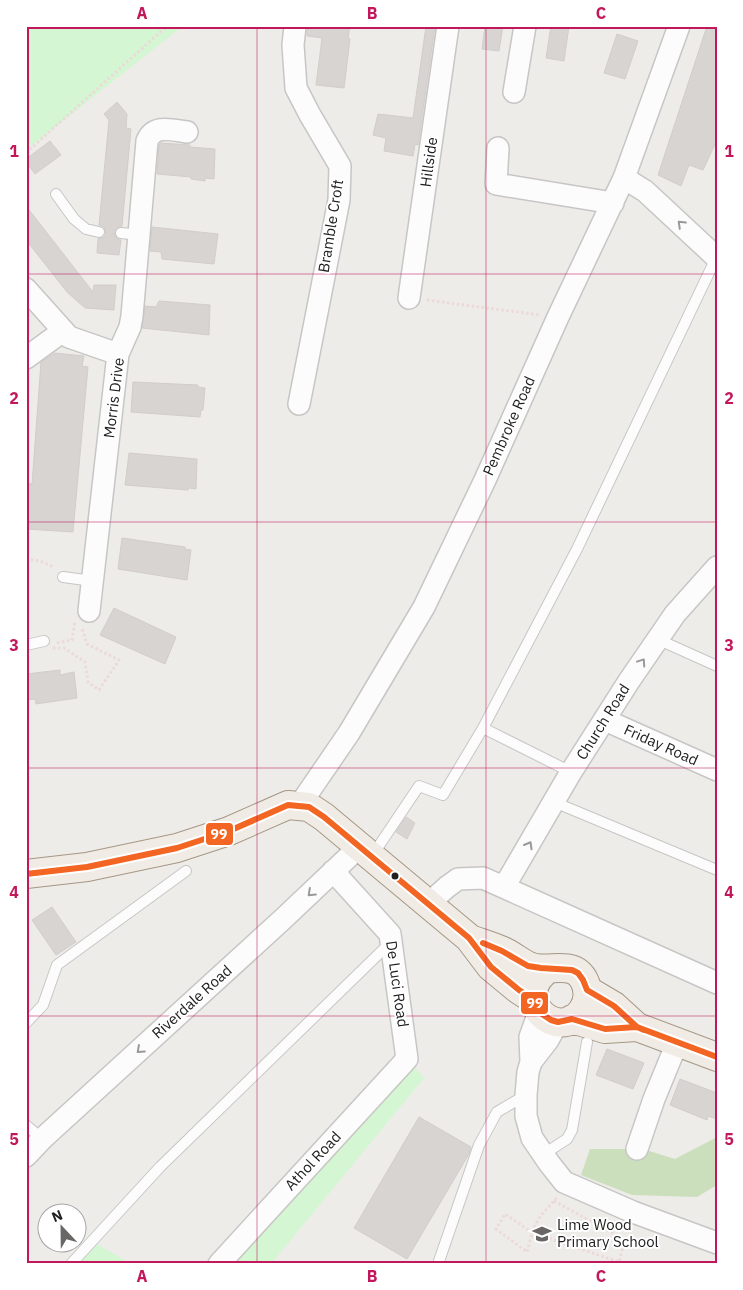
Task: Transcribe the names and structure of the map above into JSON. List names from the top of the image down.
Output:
{
  "streets": {
    "street": [
      "Hillside",
      "Bramble Croft",
      "Morris Drive",
      "Pembroke Road",
      "Church Road",
      "Friday Road",
      "De Luci Road",
      "Riverdale Road",
      "Athol Road"
    ]
  },
  "crossings": [
    ["Church Road", "Friday Road"],
    ["De Luci Road", "Riverdale Road"],
    ["De Luci Road", "Athol Road"]
  ],
  "one_way": ["Church Road", "Riverdale Road"],
  "places": {
    "school or university": ["Lime Wood Primary School"]
  },
  "lines": ["transit line 99"],
  "north": "top",
  "grid": {
    "columns": ["A", "B", "C"],
    "rows": [
      "1",
      "2",
      "3",
      "4",
      "5"
    ]
  }
}
